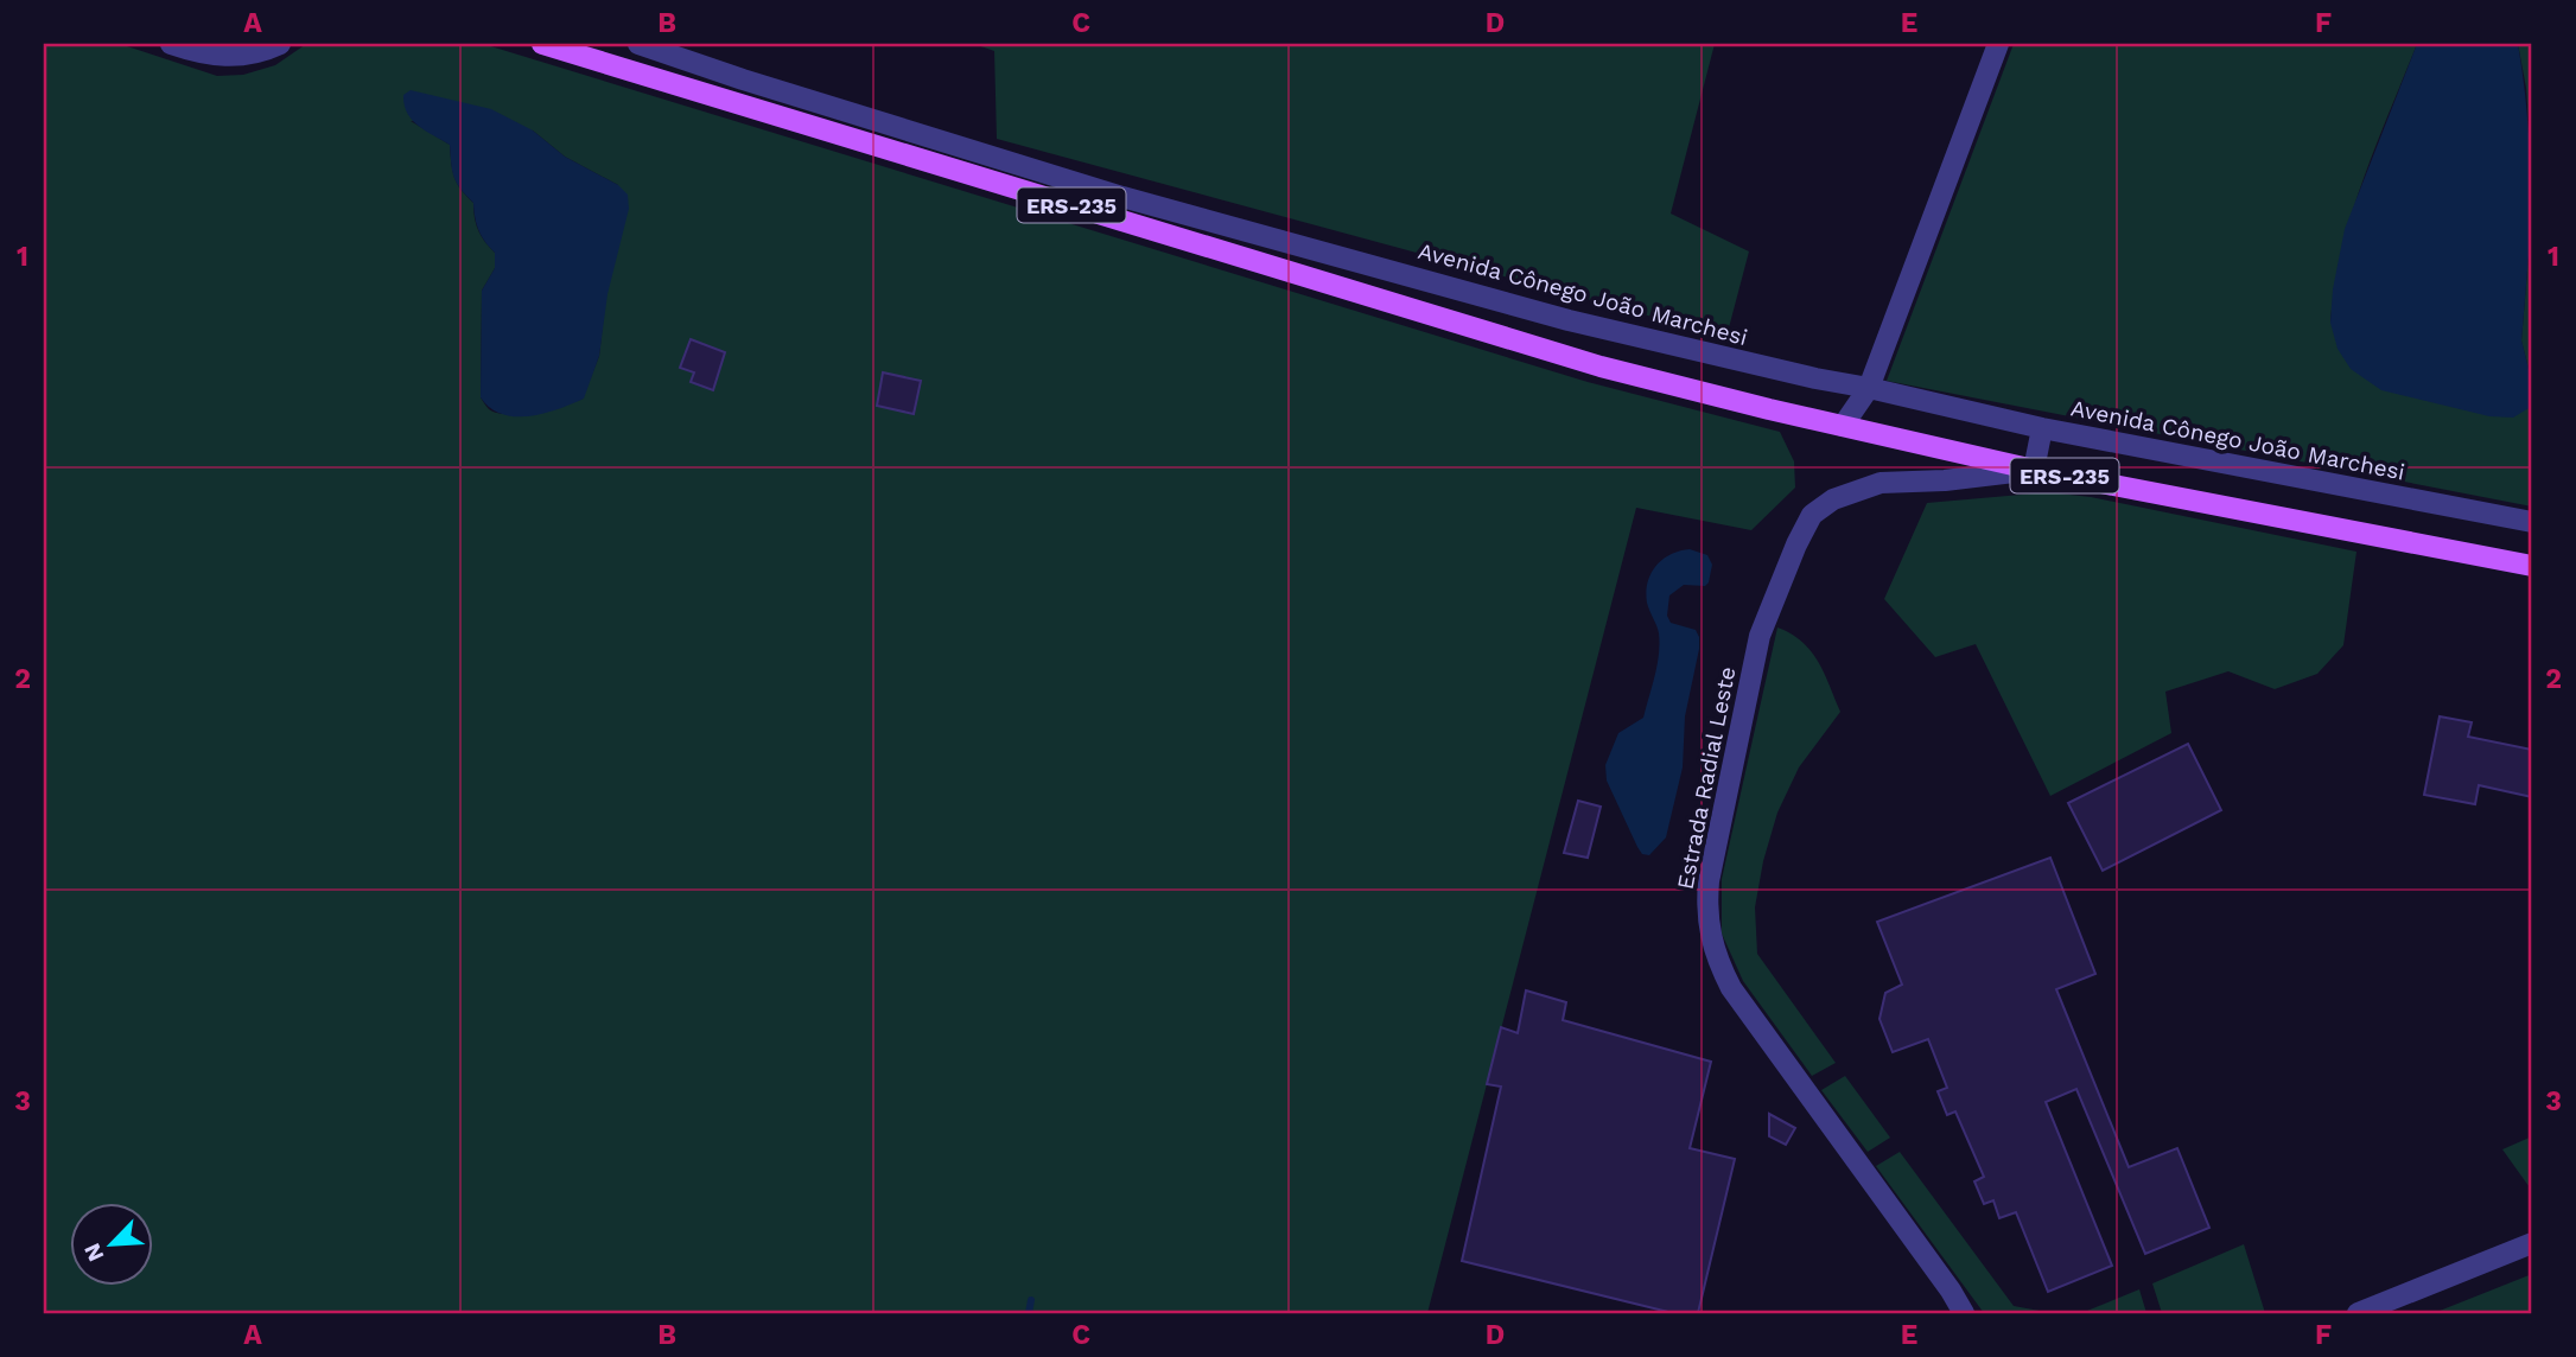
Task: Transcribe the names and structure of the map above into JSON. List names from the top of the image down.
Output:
{
  "streets": {
    "main road": ["ERS-235"],
    "street": ["Avenida Cônego João Marchesi", "Estrada Radial Leste"]
  },
  "crossings": [
    ["ERS-235", "Estrada Radial Leste"]
  ],
  "north": "bottom left",
  "grid": {
    "columns": [
      "A",
      "B",
      "C",
      "D",
      "E",
      "F"
    ],
    "rows": ["1", "2", "3"]
  }
}
